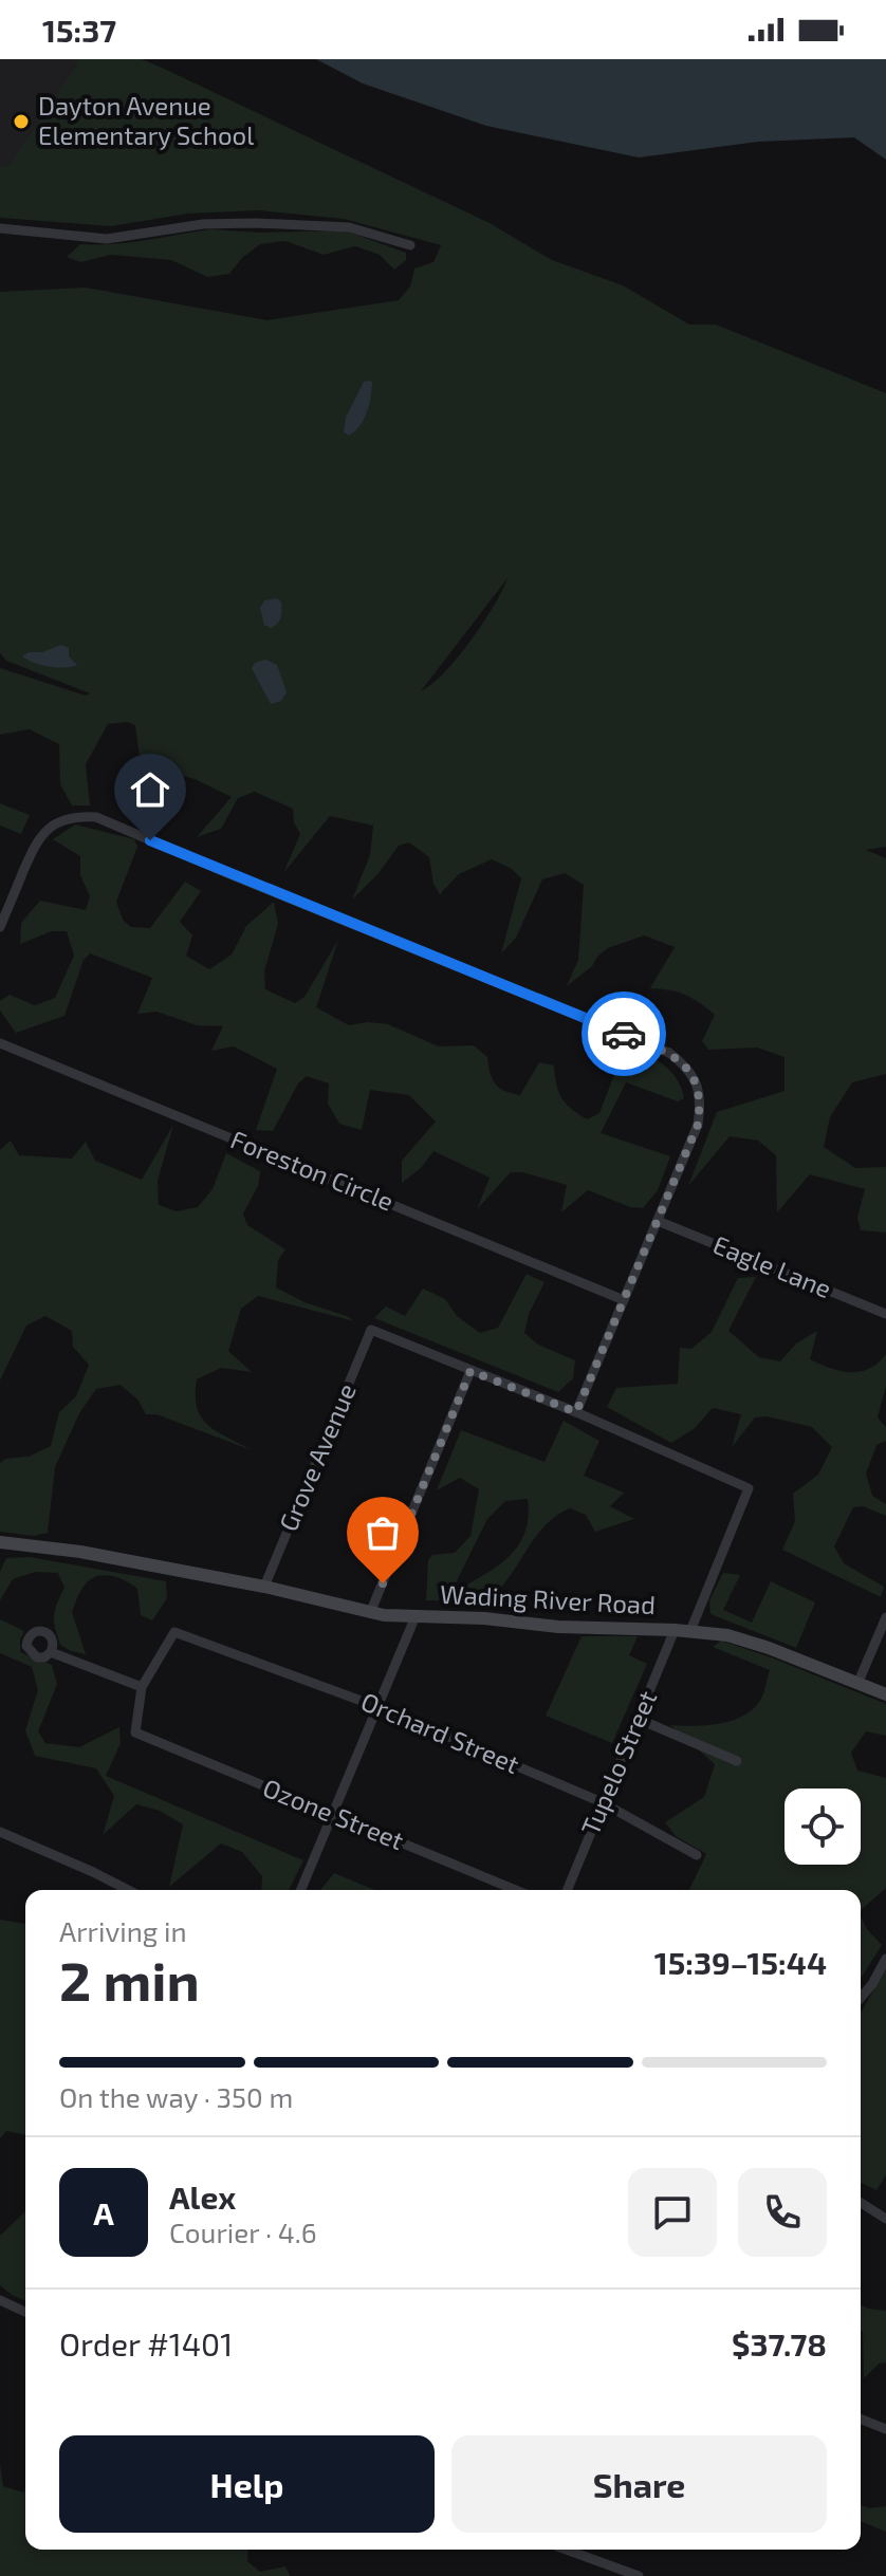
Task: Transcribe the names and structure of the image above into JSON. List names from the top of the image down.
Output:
{
  "streets": {
    "main road": ["Wading River Road"],
    "street": [
      "Foreston Circle",
      "Eagle Lane",
      "Grove Avenue",
      "Orchard Street",
      "Tupelo Street",
      "Ozone Street"
    ]
  },
  "crossings": [
    ["Grove Avenue", "Wading River Road"],
    ["Wading River Road", "Tupelo Street"],
    ["Orchard Street", "Tupelo Street"],
    ["Orchard Street", "Ozone Street"]
  ],
  "places": ["Dayton Avenue Elementary School"],
  "page": {
    "status": "15:37",
    "heading": ["2 min", "Arriving in", "15:39–15:44"],
    "panel": [
      "Alex",
      "Courier · 4.6",
      "Order #1401",
      "$37.78"
    ],
    "bar": "On the way · 350 m",
    "round": "A",
    "buttons": ["Help", "Share"]
  }
}
